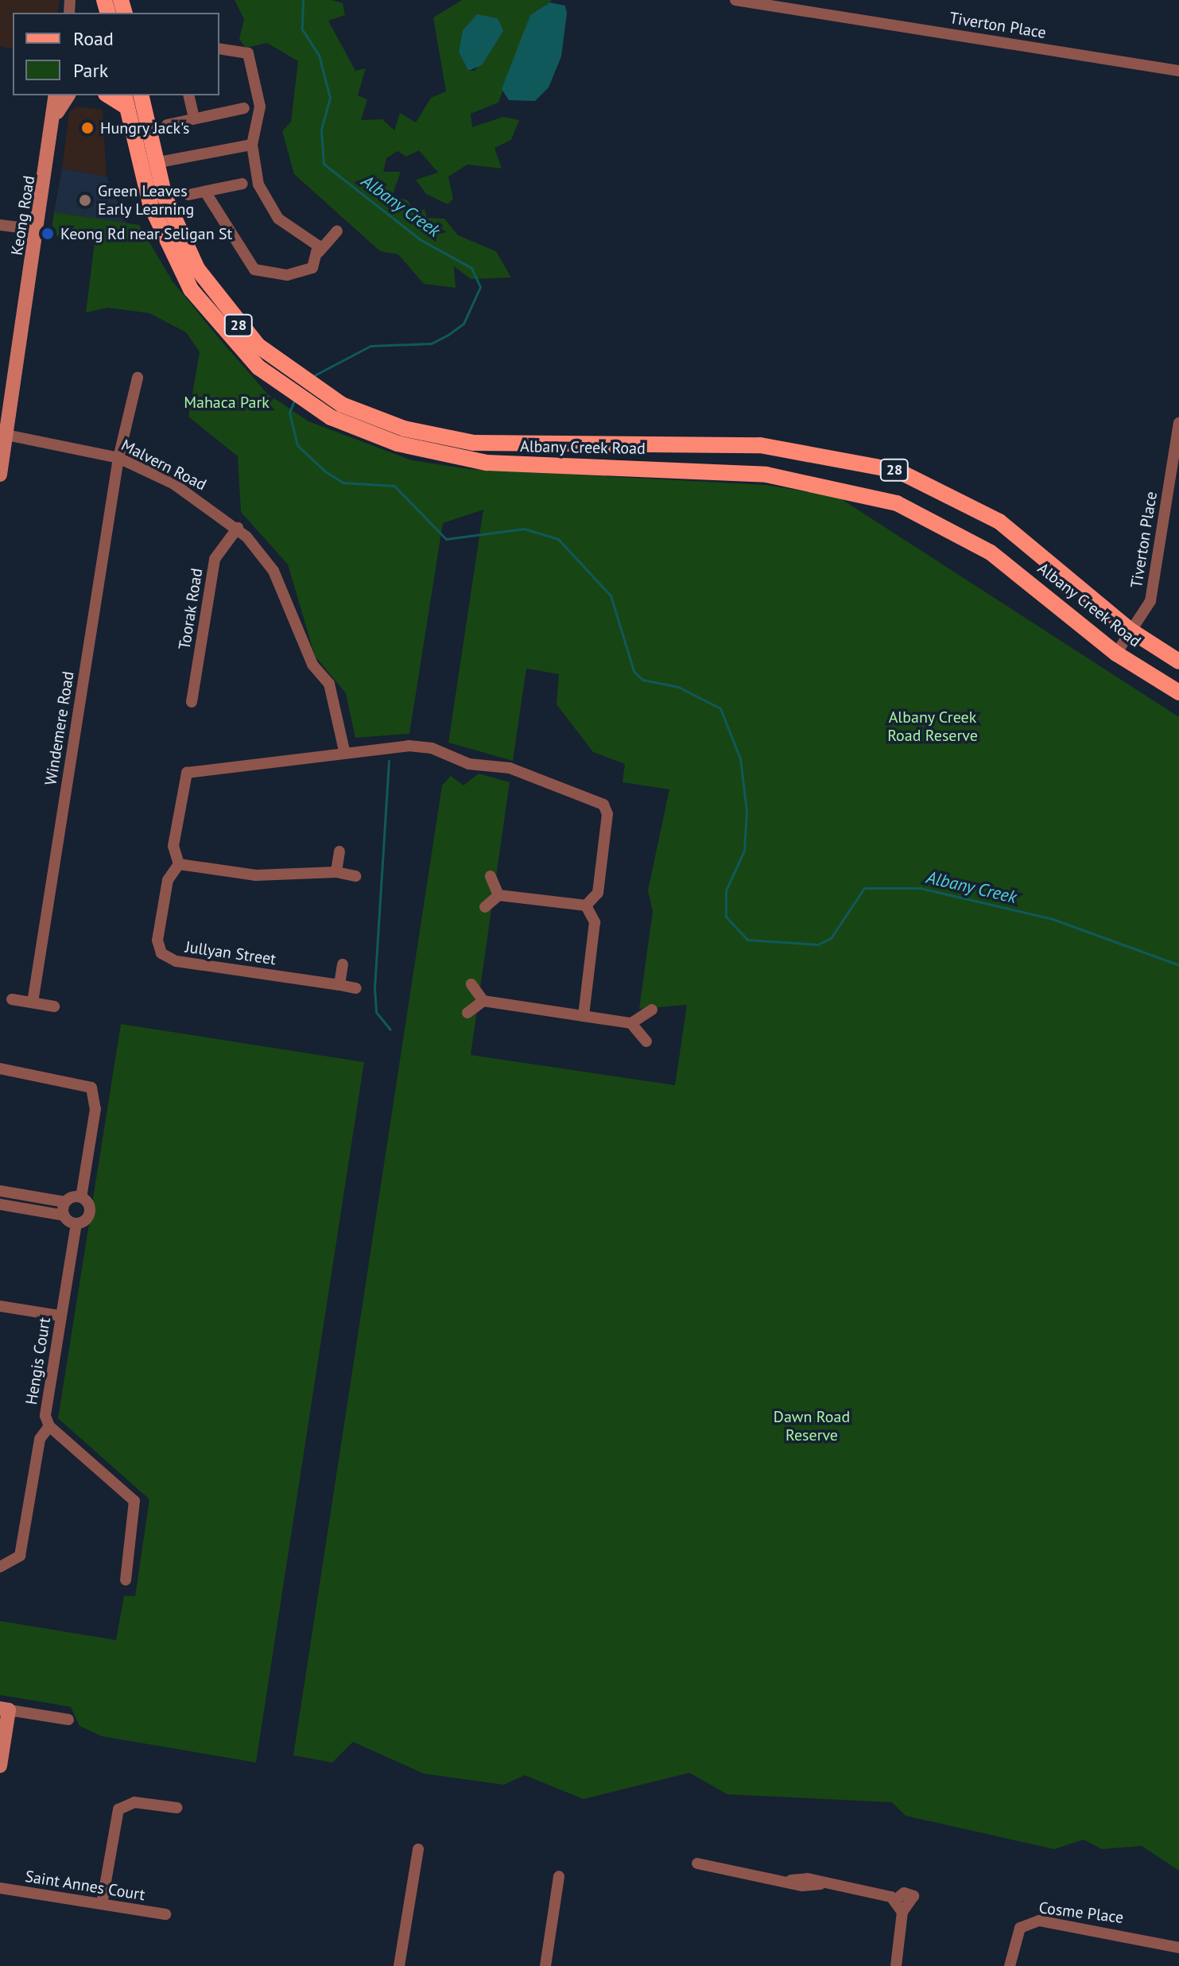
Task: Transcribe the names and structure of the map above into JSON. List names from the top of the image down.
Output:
{
  "streets": {
    "main road": ["28", "Albany Creek Road"],
    "street": [
      "Tiverton Place",
      "Keong Road",
      "Malvern Road",
      "Toorak Road",
      "Windemere Road",
      "Jullyan Street",
      "Hengis Court",
      "Saint Annes Court",
      "Cosme Place"
    ]
  },
  "crossings": [
    ["Tiverton Place", "Albany Creek Road"],
    ["Keong Road", "Malvern Road"],
    ["Malvern Road", "Toorak Road"],
    ["Malvern Road", "Windemere Road"]
  ],
  "water": ["Albany Creek"],
  "parks": ["Mahaca Park", "Albany Creek Road Reserve", "Dawn Road Reserve"],
  "places": ["Hungry Jack's", "Green Leaves Early Learning", "Keong Rd near Seligan St"],
  "legend": ["Road", "Park"]
}
